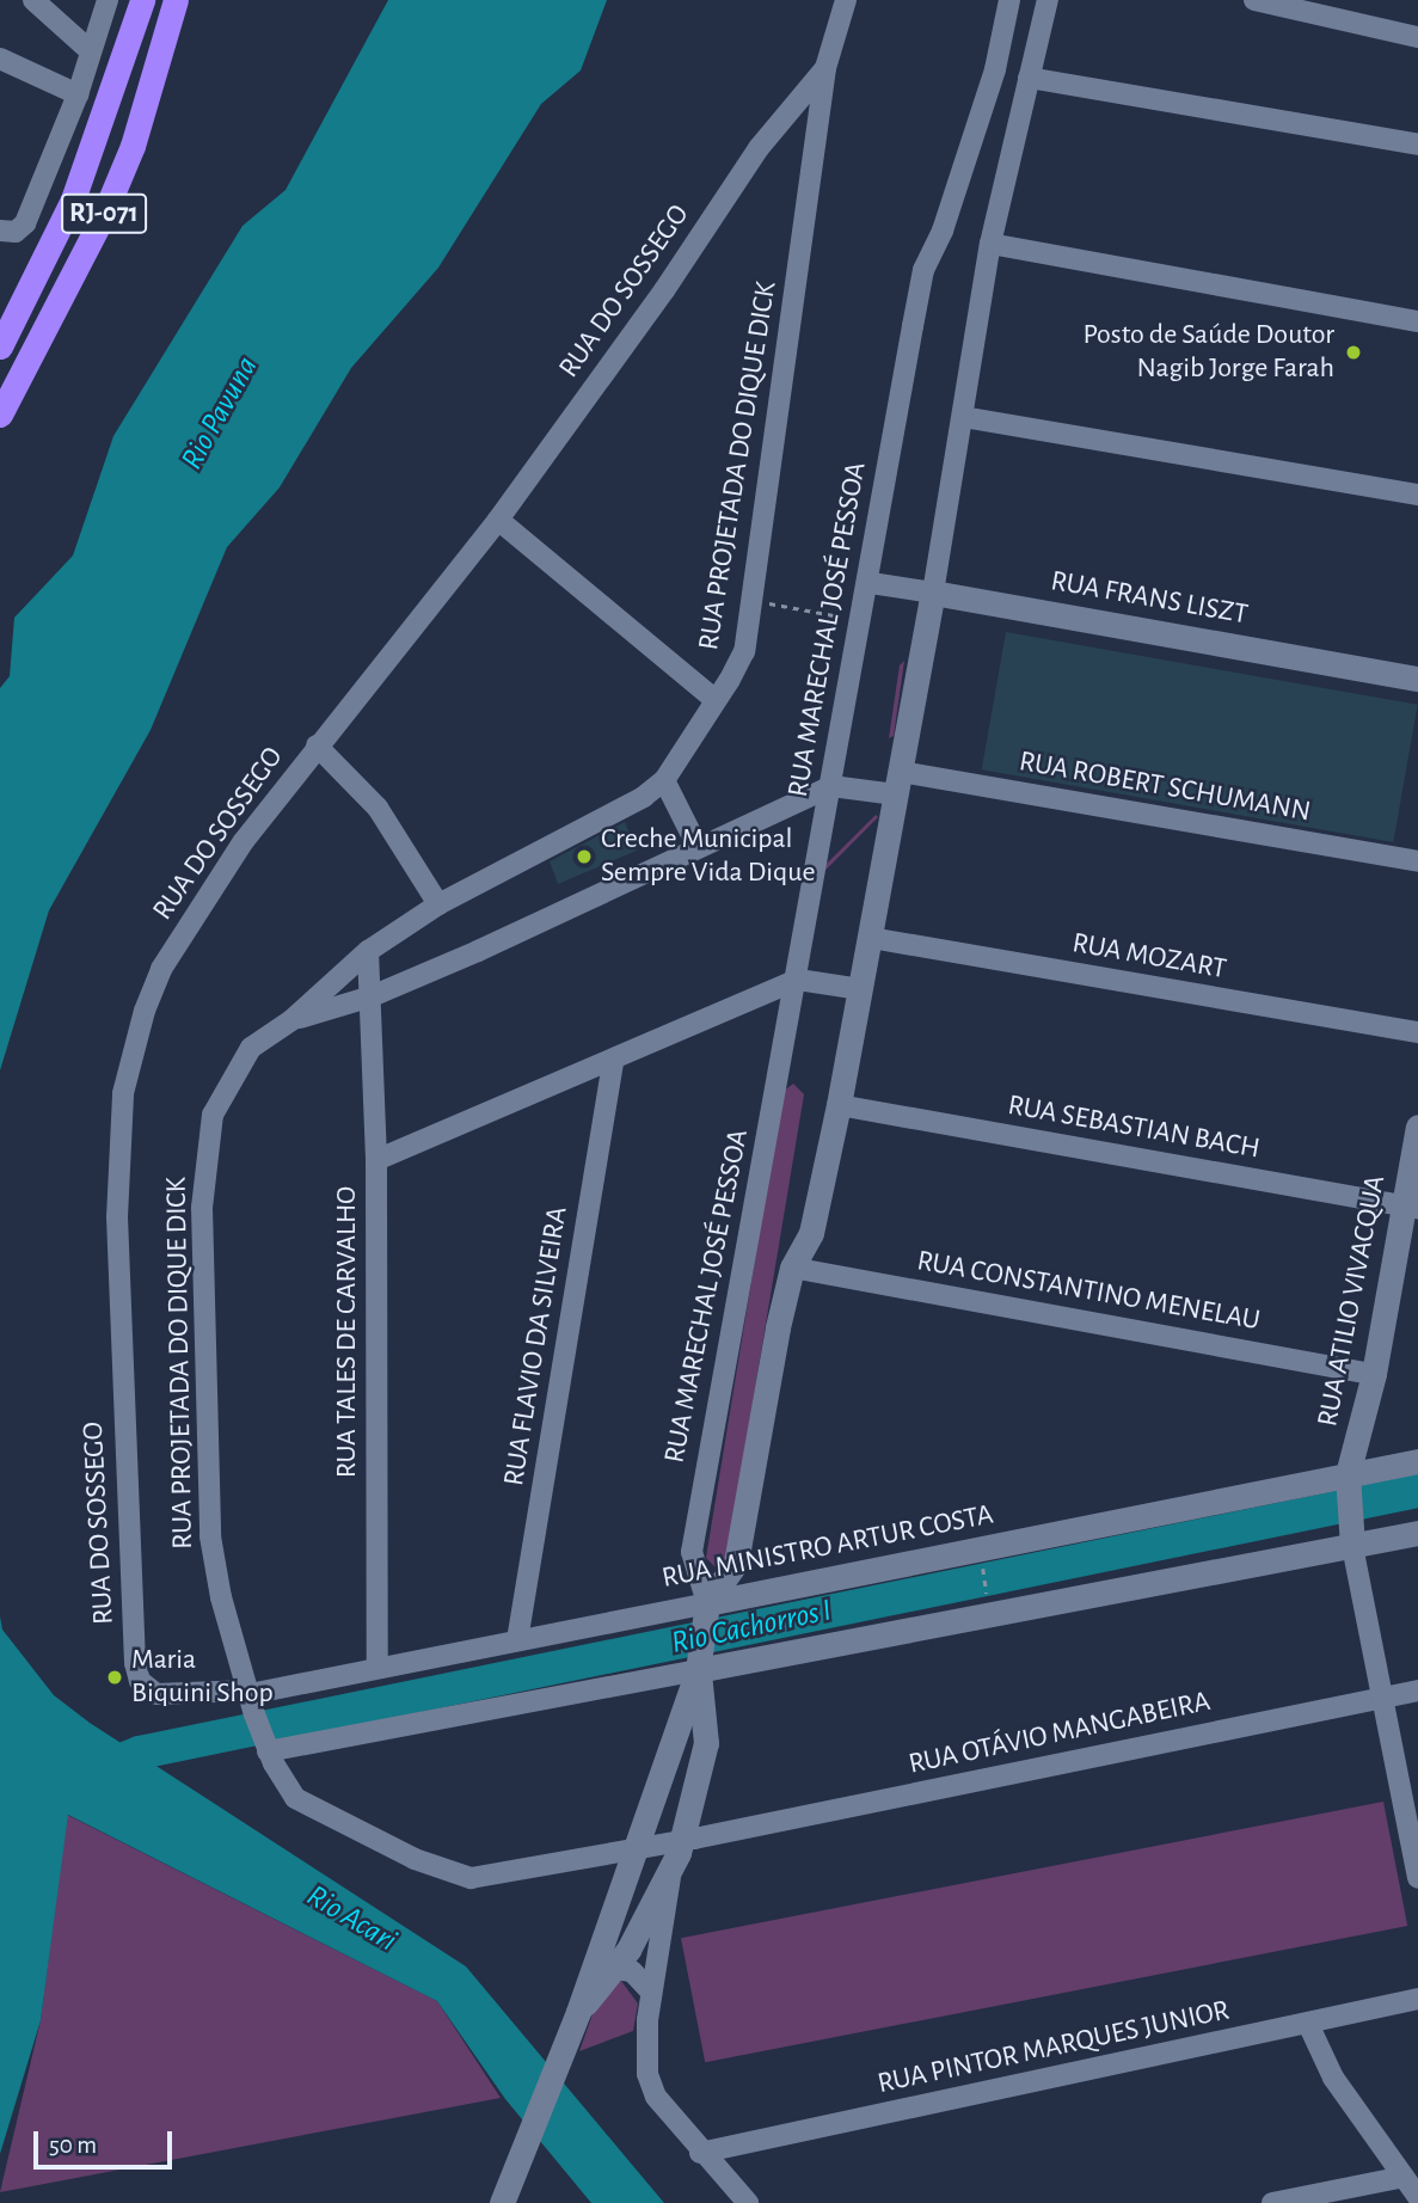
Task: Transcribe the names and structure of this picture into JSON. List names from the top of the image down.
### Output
{
  "streets": {
    "highway": ["RJ-071"],
    "street": [
      "RUA DO SOSSEGO",
      "RUA PROJETADA DO DIQUE DICK",
      "RUA FRANS LISZT",
      "RUA MARECHAL JOSÉ PESSOA",
      "RUA ROBERT SCHUMANN",
      "RUA MOZART",
      "RUA SEBASTIAN BACH",
      "RUA CONSTANTINO MENELAU",
      "RUA ATILIO VIVACQUA",
      "RUA TALES DE CARVALHO",
      "RUA FLAVIO DA SILVEIRA",
      "RUA MINISTRO ARTUR COSTA",
      "RUA OTÁVIO MANGABEIRA",
      "RUA PINTOR MARQUES JUNIOR"
    ]
  },
  "crossings": [
    ["RUA DO SOSSEGO", "RUA PROJETADA DO DIQUE DICK"],
    ["RUA DO SOSSEGO", "RUA MINISTRO ARTUR COSTA"],
    ["RUA DO SOSSEGO", "RUA OTÁVIO MANGABEIRA"],
    ["RUA PROJETADA DO DIQUE DICK", "RUA TALES DE CARVALHO"],
    ["RUA PROJETADA DO DIQUE DICK", "RUA MINISTRO ARTUR COSTA"],
    ["RUA PROJETADA DO DIQUE DICK", "RUA OTÁVIO MANGABEIRA"],
    ["RUA FRANS LISZT", "RUA MARECHAL JOSÉ PESSOA"],
    ["RUA MARECHAL JOSÉ PESSOA", "RUA ROBERT SCHUMANN"],
    ["RUA MARECHAL JOSÉ PESSOA", "RUA MOZART"],
    ["RUA MARECHAL JOSÉ PESSOA", "RUA SEBASTIAN BACH"],
    ["RUA MARECHAL JOSÉ PESSOA", "RUA CONSTANTINO MENELAU"],
    ["RUA MARECHAL JOSÉ PESSOA", "RUA MINISTRO ARTUR COSTA"],
    ["RUA MARECHAL JOSÉ PESSOA", "RUA OTÁVIO MANGABEIRA"],
    ["RUA SEBASTIAN BACH", "RUA ATILIO VIVACQUA"],
    ["RUA CONSTANTINO MENELAU", "RUA ATILIO VIVACQUA"],
    ["RUA ATILIO VIVACQUA", "RUA MINISTRO ARTUR COSTA"],
    ["RUA TALES DE CARVALHO", "RUA MINISTRO ARTUR COSTA"],
    ["RUA FLAVIO DA SILVEIRA", "RUA MINISTRO ARTUR COSTA"],
    ["RUA MINISTRO ARTUR COSTA", "RUA OTÁVIO MANGABEIRA"]
  ],
  "water": ["Rio Pavuna", "Rio Cachorros I", "Rio Acari"],
  "places": ["Posto de Saúde Doutor Nagib Jorge Farah", "Creche Municipal Sempre Vida Dique", "Maria Biquini Shop"],
  "scale_bar": "50 m"
}
